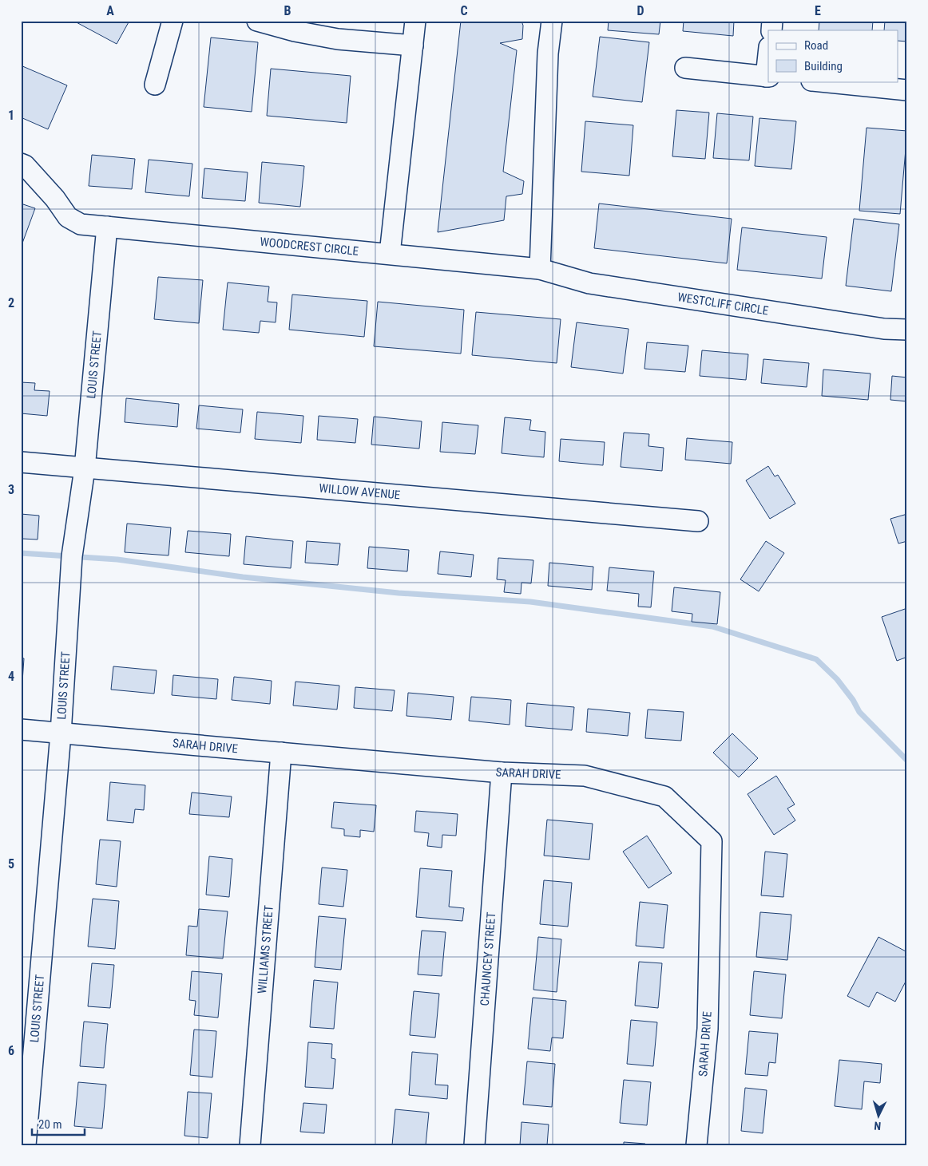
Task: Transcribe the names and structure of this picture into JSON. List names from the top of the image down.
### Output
{
  "streets": {
    "street": [
      "WOODCREST CIRCLE",
      "WESTCLIFF CIRCLE",
      "LOUIS STREET",
      "WILLOW AVENUE",
      "SARAH DRIVE",
      "WILLIAMS STREET",
      "CHAUNCEY STREET"
    ]
  },
  "crossings": [
    ["WOODCREST CIRCLE", "WESTCLIFF CIRCLE"],
    ["WOODCREST CIRCLE", "LOUIS STREET"],
    ["LOUIS STREET", "WILLOW AVENUE"],
    ["LOUIS STREET", "SARAH DRIVE"],
    ["SARAH DRIVE", "WILLIAMS STREET"],
    ["SARAH DRIVE", "CHAUNCEY STREET"]
  ],
  "legend": ["Road", "Building"],
  "scale_bar": "20 m",
  "north": "bottom",
  "grid": {
    "columns": [
      "A",
      "B",
      "C",
      "D",
      "E"
    ],
    "rows": [
      "1",
      "2",
      "3",
      "4",
      "5",
      "6"
    ]
  }
}
